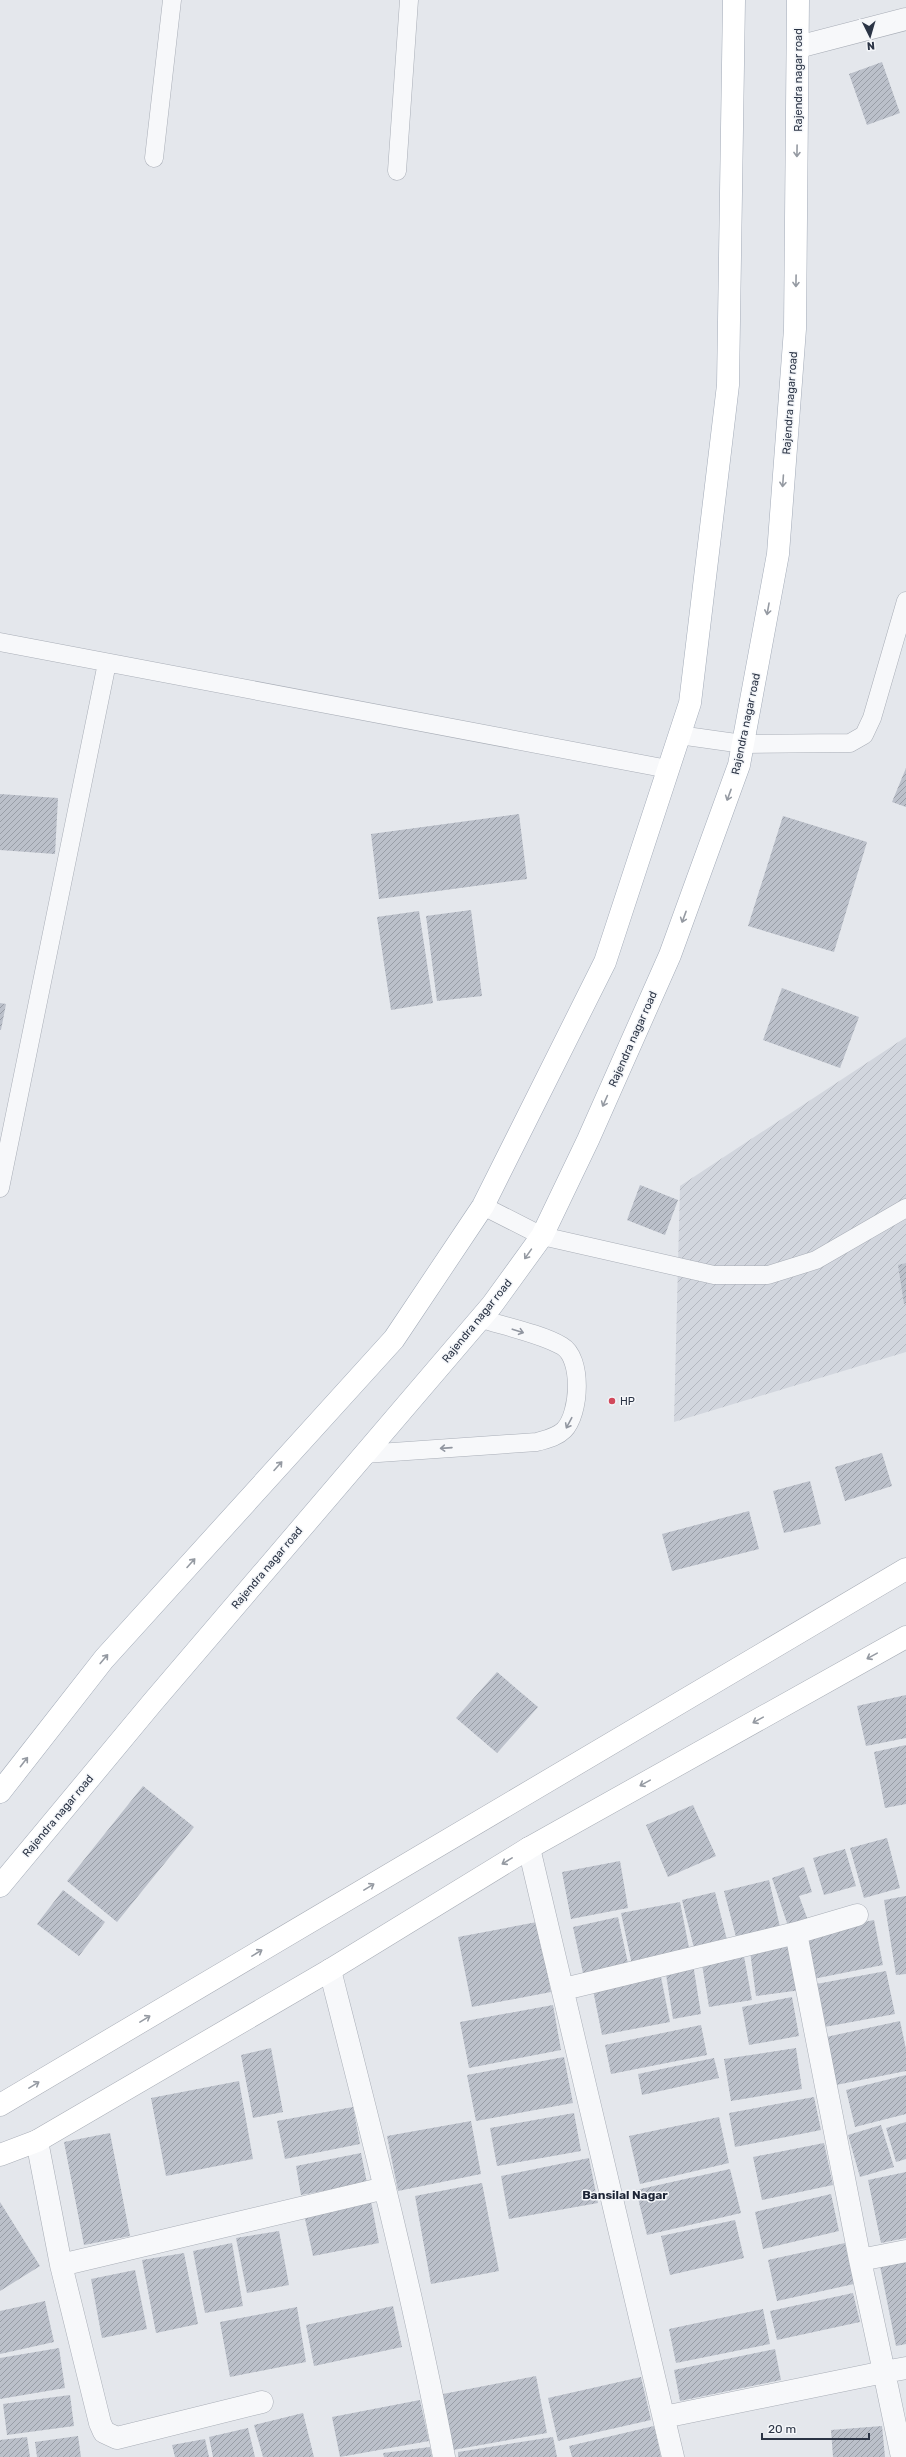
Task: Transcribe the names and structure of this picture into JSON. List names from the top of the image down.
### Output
{
  "streets": {
    "main road": ["Rajendra nagar road"]
  },
  "districts": ["Bansilal Nagar"],
  "places": ["HP"],
  "scale_bar": "20 m",
  "north": "bottom"
}
